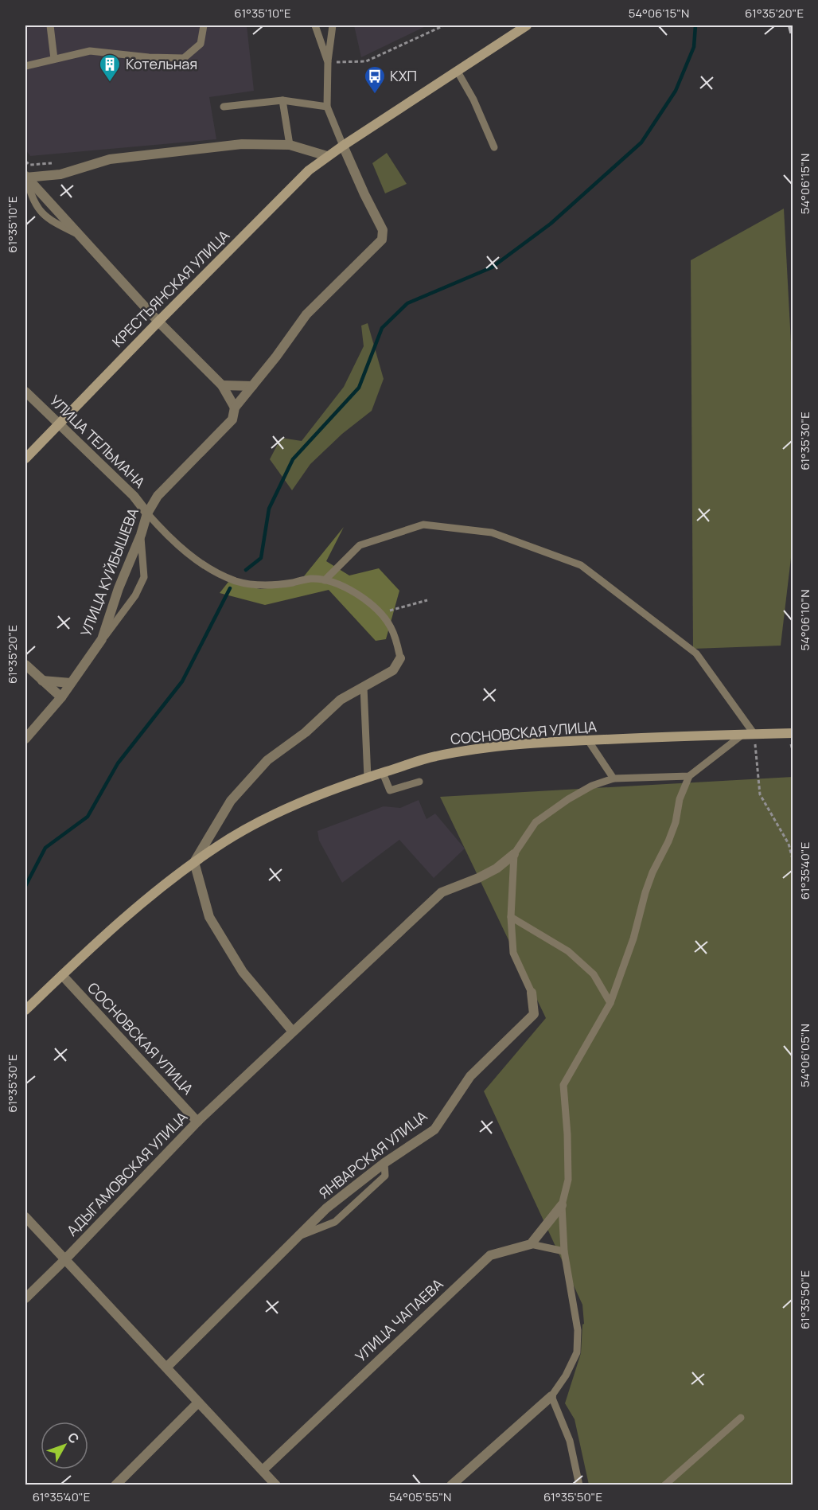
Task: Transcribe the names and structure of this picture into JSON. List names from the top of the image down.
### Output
{
  "streets": {
    "main road": ["КРЕСТЬЯНСКАЯ УЛИЦА", "СОСНОВСКАЯ УЛИЦА"],
    "street": [
      "УЛИЦА ТЕЛЬМАНА",
      "УЛИЦА КУЙБЫШЕВА",
      "ЯНВАРСКАЯ УЛИЦА",
      "АДЫГАМОВСКАЯ УЛИЦА",
      "УЛИЦА ЧАПАЕВА"
    ]
  },
  "crossings": [
    ["КРЕСТЬЯНСКАЯ УЛИЦА", "УЛИЦА ТЕЛЬМАНА"],
    ["КРЕСТЬЯНСКАЯ УЛИЦА", "УЛИЦА КУЙБЫШЕВА"],
    ["УЛИЦА ТЕЛЬМАНА", "УЛИЦА КУЙБЫШЕВА"],
    ["СОСНОВСКАЯ УЛИЦА", "АДЫГАМОВСКАЯ УЛИЦА"]
  ],
  "places": {
    "building": ["Котельная"],
    "bus stop": ["КХП"]
  },
  "north": "top right",
  "coordinates": [
    "61°35'10\"E",
    "54°06'15\"N",
    "61°35'20\"E",
    "61°35'30\"E",
    "54°06'10\"N",
    "61°35'40\"E",
    "54°06'05\"N",
    "61°35'50\"E",
    "54°05'55\"N"
  ]
}
